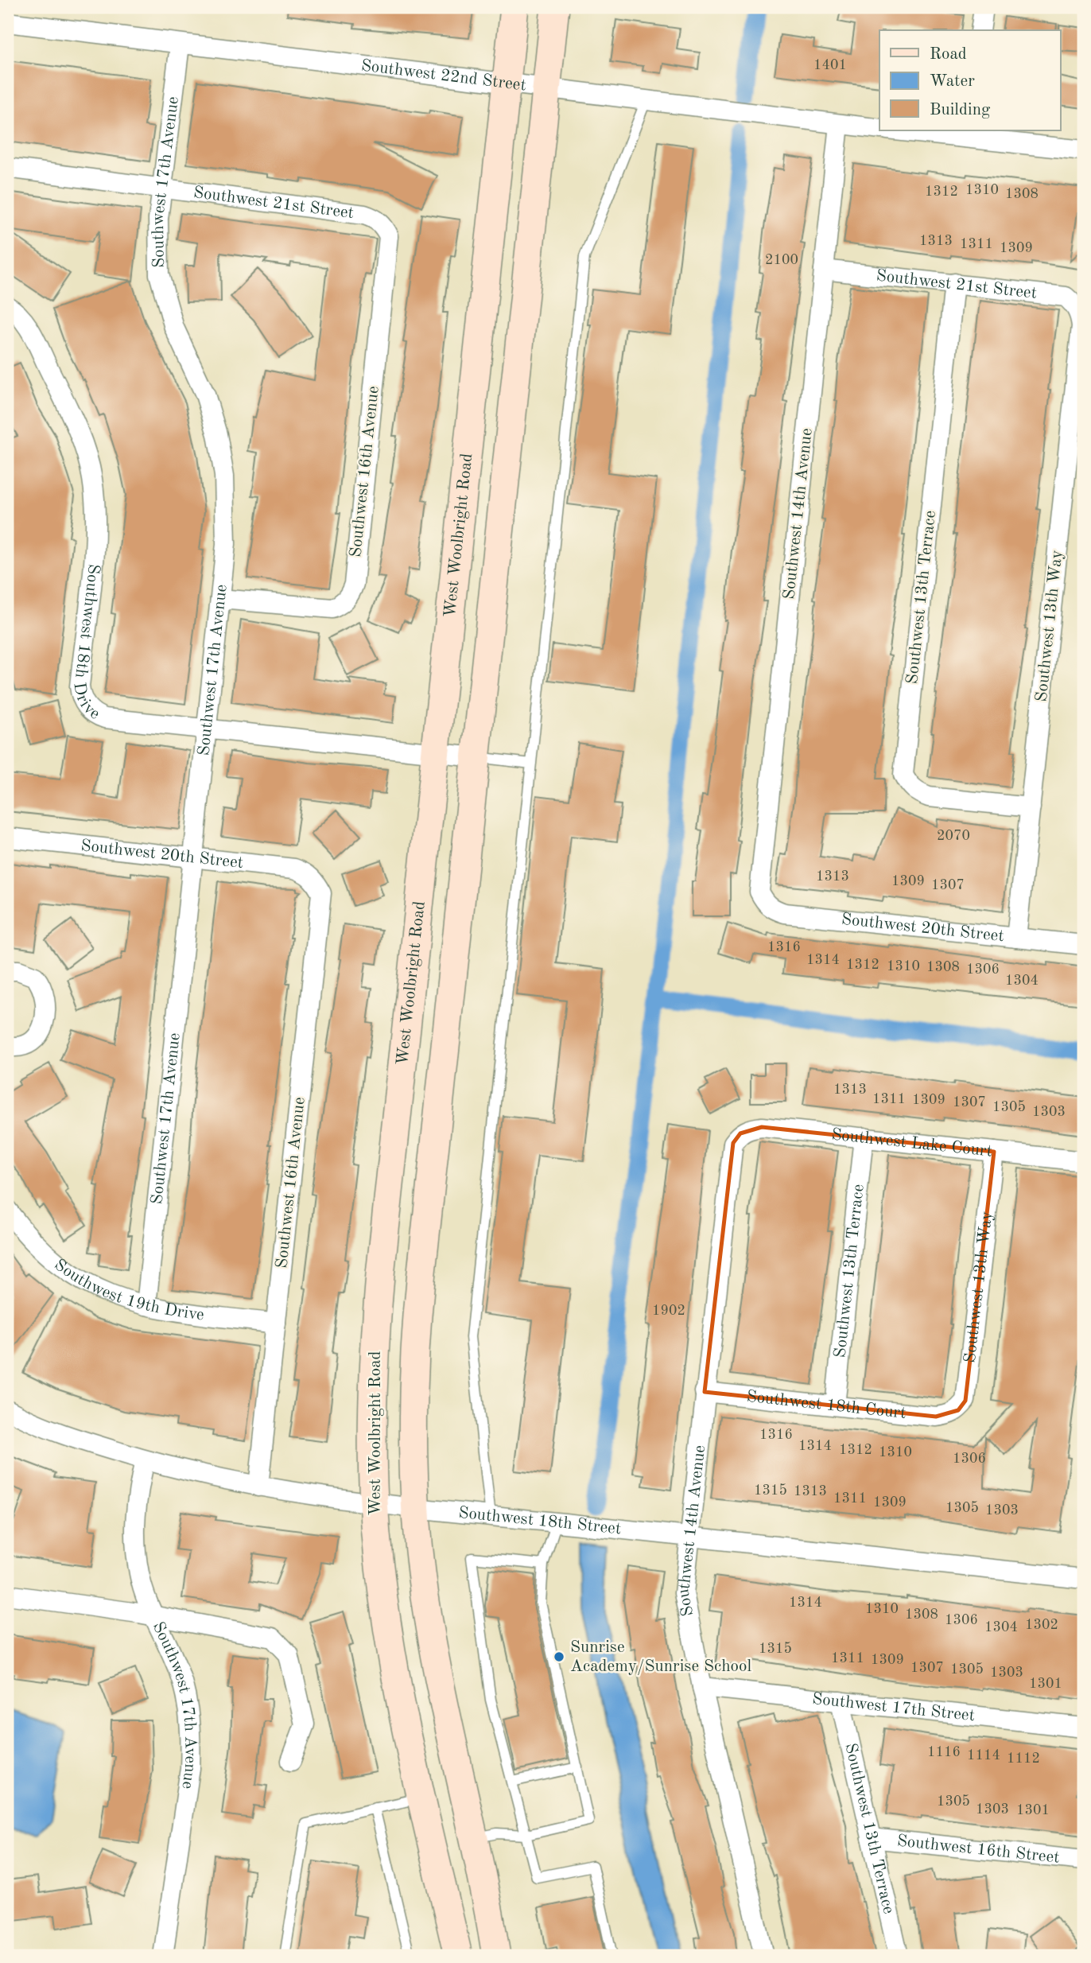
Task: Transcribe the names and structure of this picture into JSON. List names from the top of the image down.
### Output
{
  "streets": {
    "main road": ["West Woolbright Road"],
    "street": [
      "Southwest 22nd Street",
      "Southwest 17th Avenue",
      "Southwest 21st Street",
      "Southwest 16th Avenue",
      "Southwest 14th Avenue",
      "Southwest 13th Terrace",
      "Southwest 13th Way",
      "Southwest 18th Drive",
      "Southwest 20th Street",
      "Southwest Lake Court",
      "Southwest 19th Drive",
      "Southwest 18th Court",
      "Southwest 18th Street",
      "Southwest 17th Street",
      "Southwest 16th Street"
    ]
  },
  "crossings": [
    ["Southwest 22nd Street", "Southwest 17th Avenue"],
    ["Southwest 22nd Street", "Southwest 14th Avenue"],
    ["Southwest 22nd Street", "West Woolbright Road"],
    ["Southwest 17th Avenue", "Southwest 21st Street"],
    ["Southwest 17th Avenue", "Southwest 16th Avenue"],
    ["Southwest 17th Avenue", "Southwest 18th Drive"],
    ["Southwest 17th Avenue", "Southwest 20th Street"],
    ["Southwest 17th Avenue", "Southwest 19th Drive"],
    ["Southwest 17th Avenue", "Southwest 18th Street"],
    ["Southwest 21st Street", "Southwest 16th Avenue"],
    ["Southwest 21st Street", "Southwest 14th Avenue"],
    ["Southwest 21st Street", "Southwest 13th Terrace"],
    ["Southwest 21st Street", "Southwest 13th Way"],
    ["Southwest 16th Avenue", "Southwest 20th Street"],
    ["Southwest 16th Avenue", "Southwest 19th Drive"],
    ["Southwest 16th Avenue", "Southwest 18th Street"],
    ["Southwest 14th Avenue", "Southwest 20th Street"],
    ["Southwest 14th Avenue", "Southwest Lake Court"],
    ["Southwest 14th Avenue", "Southwest 18th Court"],
    ["Southwest 14th Avenue", "Southwest 18th Street"],
    ["Southwest 14th Avenue", "Southwest 17th Street"],
    ["West Woolbright Road", "Southwest 18th Drive"],
    ["West Woolbright Road", "Southwest 18th Street"],
    ["Southwest 13th Terrace", "Southwest 13th Way"],
    ["Southwest 13th Terrace", "Southwest Lake Court"],
    ["Southwest 13th Terrace", "Southwest 18th Court"],
    ["Southwest 13th Terrace", "Southwest 17th Street"],
    ["Southwest 13th Terrace", "Southwest 16th Street"],
    ["Southwest 13th Way", "Southwest 20th Street"],
    ["Southwest 13th Way", "Southwest Lake Court"],
    ["Southwest 13th Way", "Southwest 18th Court"]
  ],
  "places": ["Sunrise Academy/Sunrise School"],
  "house_numbers": [
    "1401",
    "1310",
    "1312",
    "1308",
    "1313",
    "1311",
    "1309",
    "2100",
    "2070",
    "1313",
    "1309",
    "1307",
    "1316",
    "1314",
    "1312",
    "1310",
    "1308",
    "1306",
    "1304",
    "1313",
    "1311",
    "1309",
    "1307",
    "1305",
    "1303",
    "1902",
    "1316",
    "1314",
    "1312",
    "1310",
    "1306",
    "1315",
    "1313",
    "1311",
    "1309",
    "1305",
    "1303",
    "1314",
    "1310",
    "1308",
    "1306",
    "1302",
    "1304",
    "1315",
    "1311",
    "1309",
    "1307",
    "1305",
    "1303",
    "1301",
    "1116",
    "1114",
    "1112",
    "1305",
    "1303",
    "1301"
  ],
  "legend": ["Road", "Water", "Building"]
}
